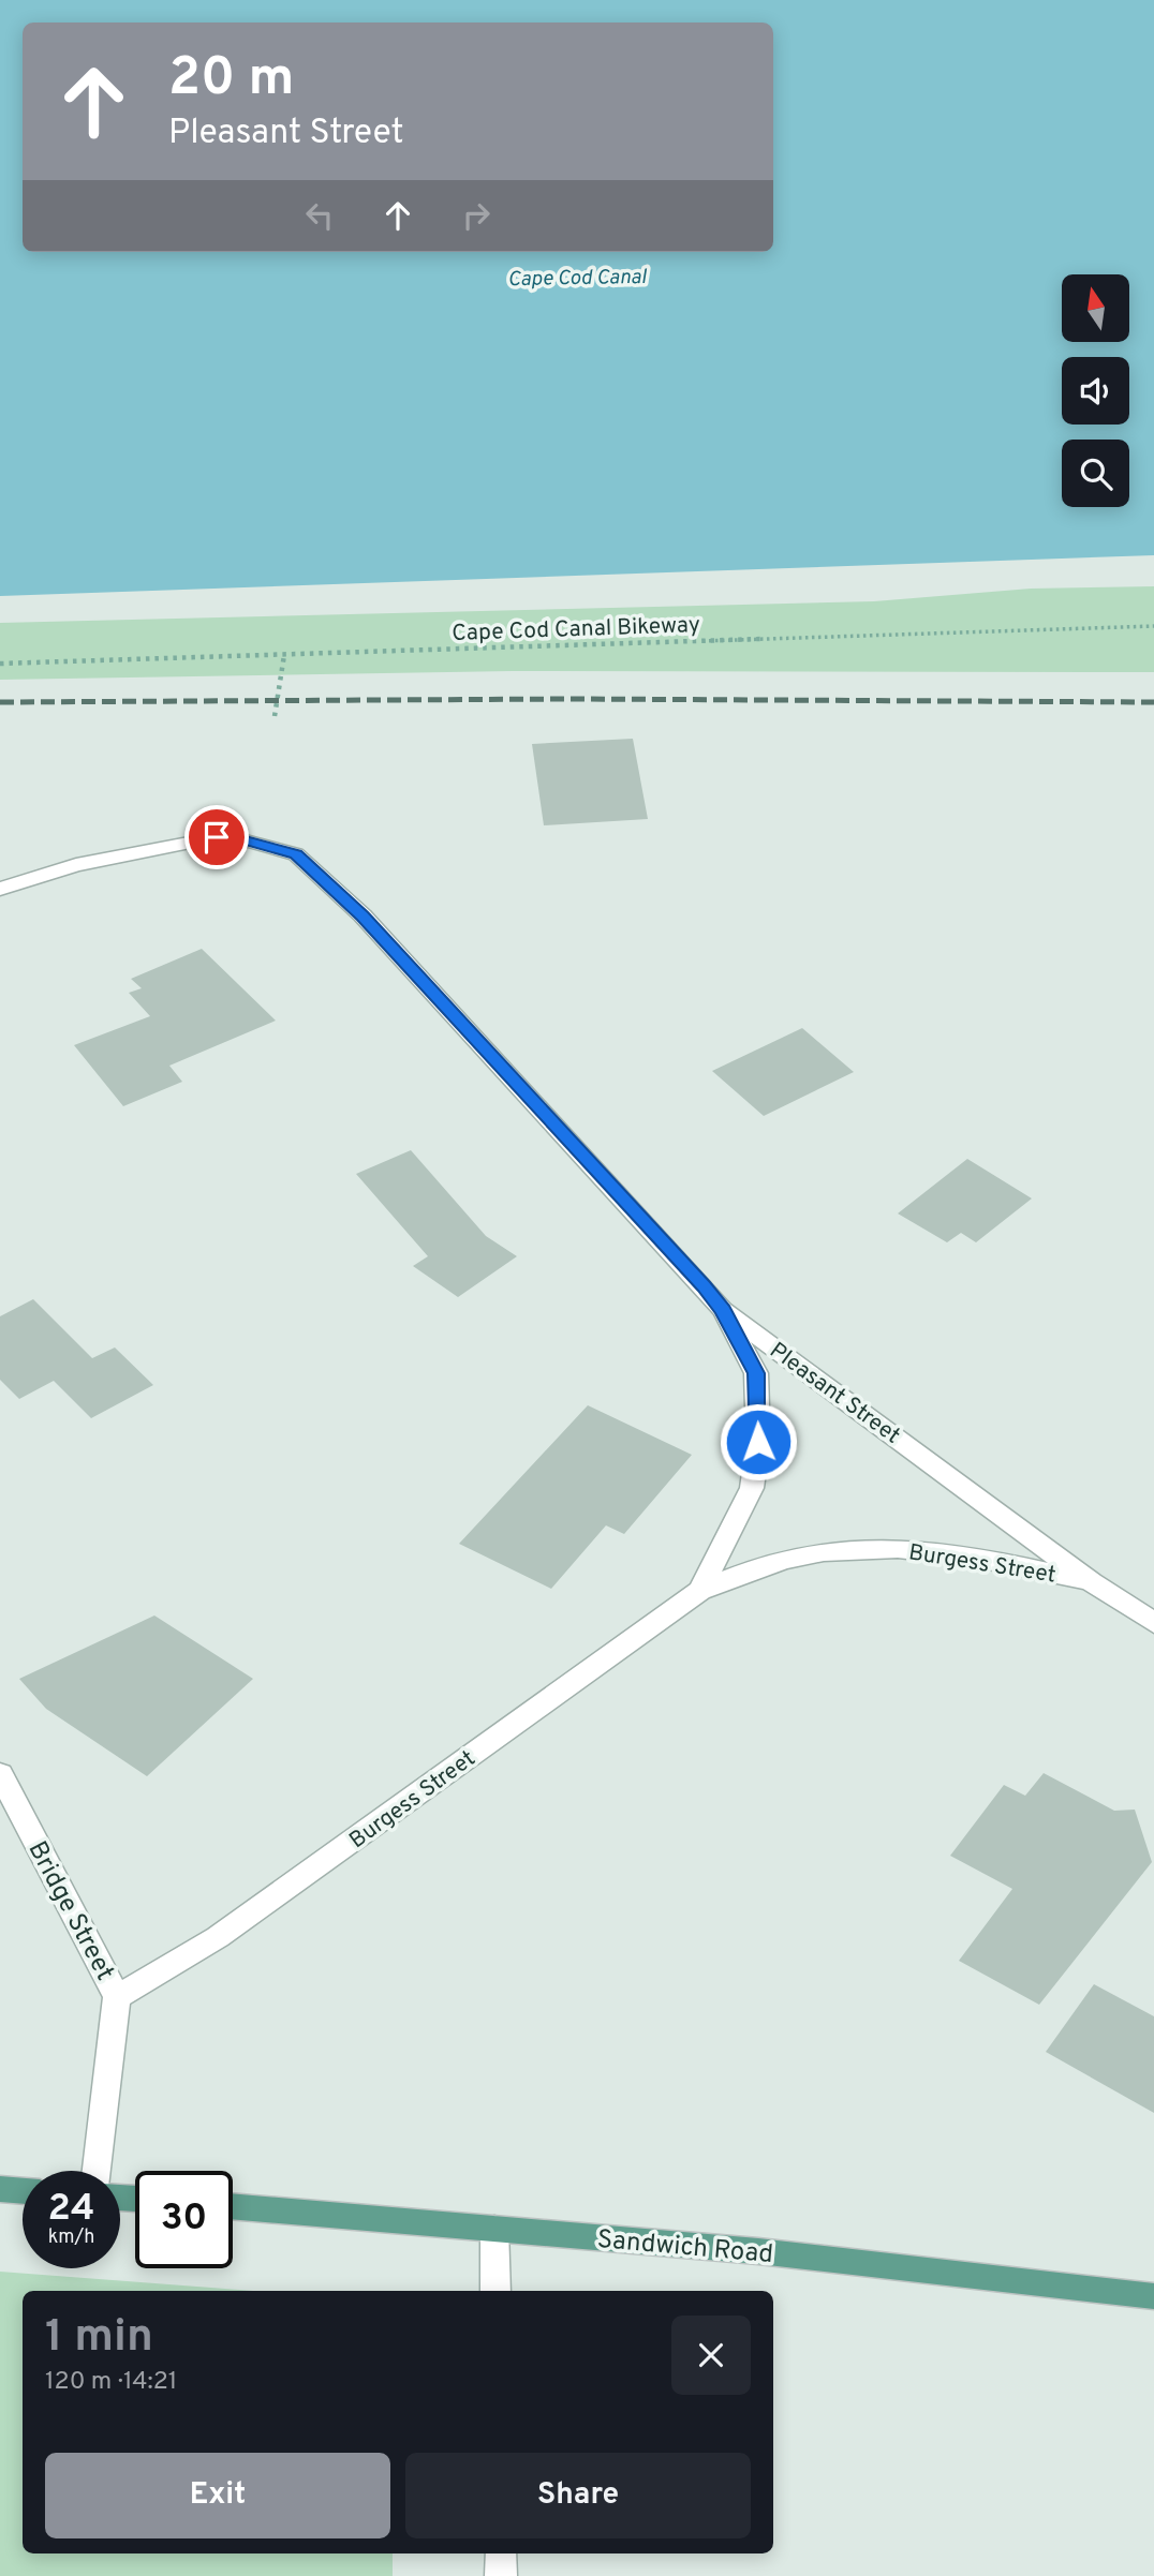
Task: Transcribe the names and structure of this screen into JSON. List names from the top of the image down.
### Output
{
  "streets": {
    "main road": ["Sandwich Road"],
    "street": ["Pleasant Street", "Burgess Street", "Bridge Street"],
    "path": ["Cape Cod Canal Bikeway"]
  },
  "crossings": [
    ["Pleasant Street", "Burgess Street"],
    ["Burgess Street", "Bridge Street"]
  ],
  "water": ["Cape Cod Canal"],
  "north": "top",
  "page": {
    "turn": ["20 m", "Pleasant Street"],
    "speed": "24 km/h",
    "limit": "30",
    "heading": ["1 min", "120 m · 14:21"],
    "buttons": ["Exit", "Share"]
  }
}
